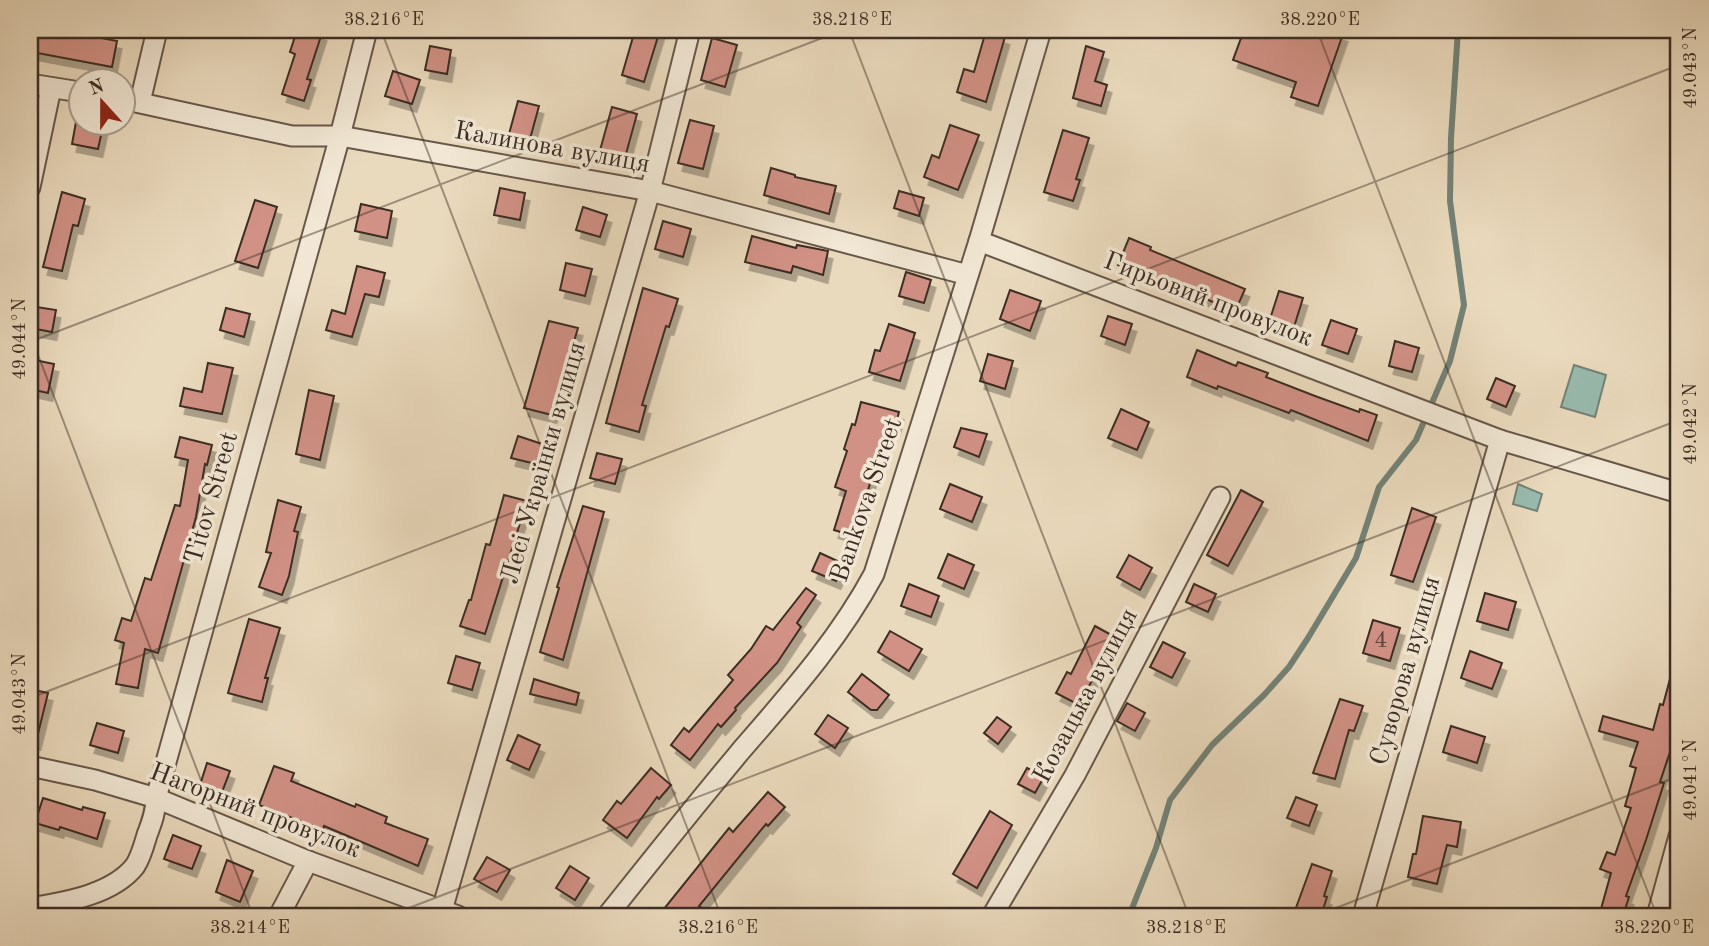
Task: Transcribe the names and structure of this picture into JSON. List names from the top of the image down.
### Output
{
  "streets": {
    "street": [
      "Калинова вулиця",
      "Гирьовий провулок",
      "Лесі Українки вулиця",
      "Titov Street",
      "Bankova Street",
      "Суворова вулиця",
      "Козацька вулиця",
      "Нагорний провулок"
    ]
  },
  "crossings": [
    ["Калинова вулиця", "Лесі Українки вулиця"],
    ["Калинова вулиця", "Titov Street"],
    ["Калинова вулиця", "Bankova Street"],
    ["Гирьовий провулок", "Bankova Street"],
    ["Гирьовий провулок", "Суворова вулиця"],
    ["Лесі Українки вулиця", "Нагорний провулок"],
    ["Titov Street", "Нагорний провулок"]
  ],
  "house_numbers": ["4"],
  "north": "top",
  "coordinates": [
    "38.216°E",
    "38.218°E",
    "38.220°E",
    "49.043°N",
    "49.044°N",
    "49.042°N",
    "49.041°N",
    "38.214°E"
  ]
}
